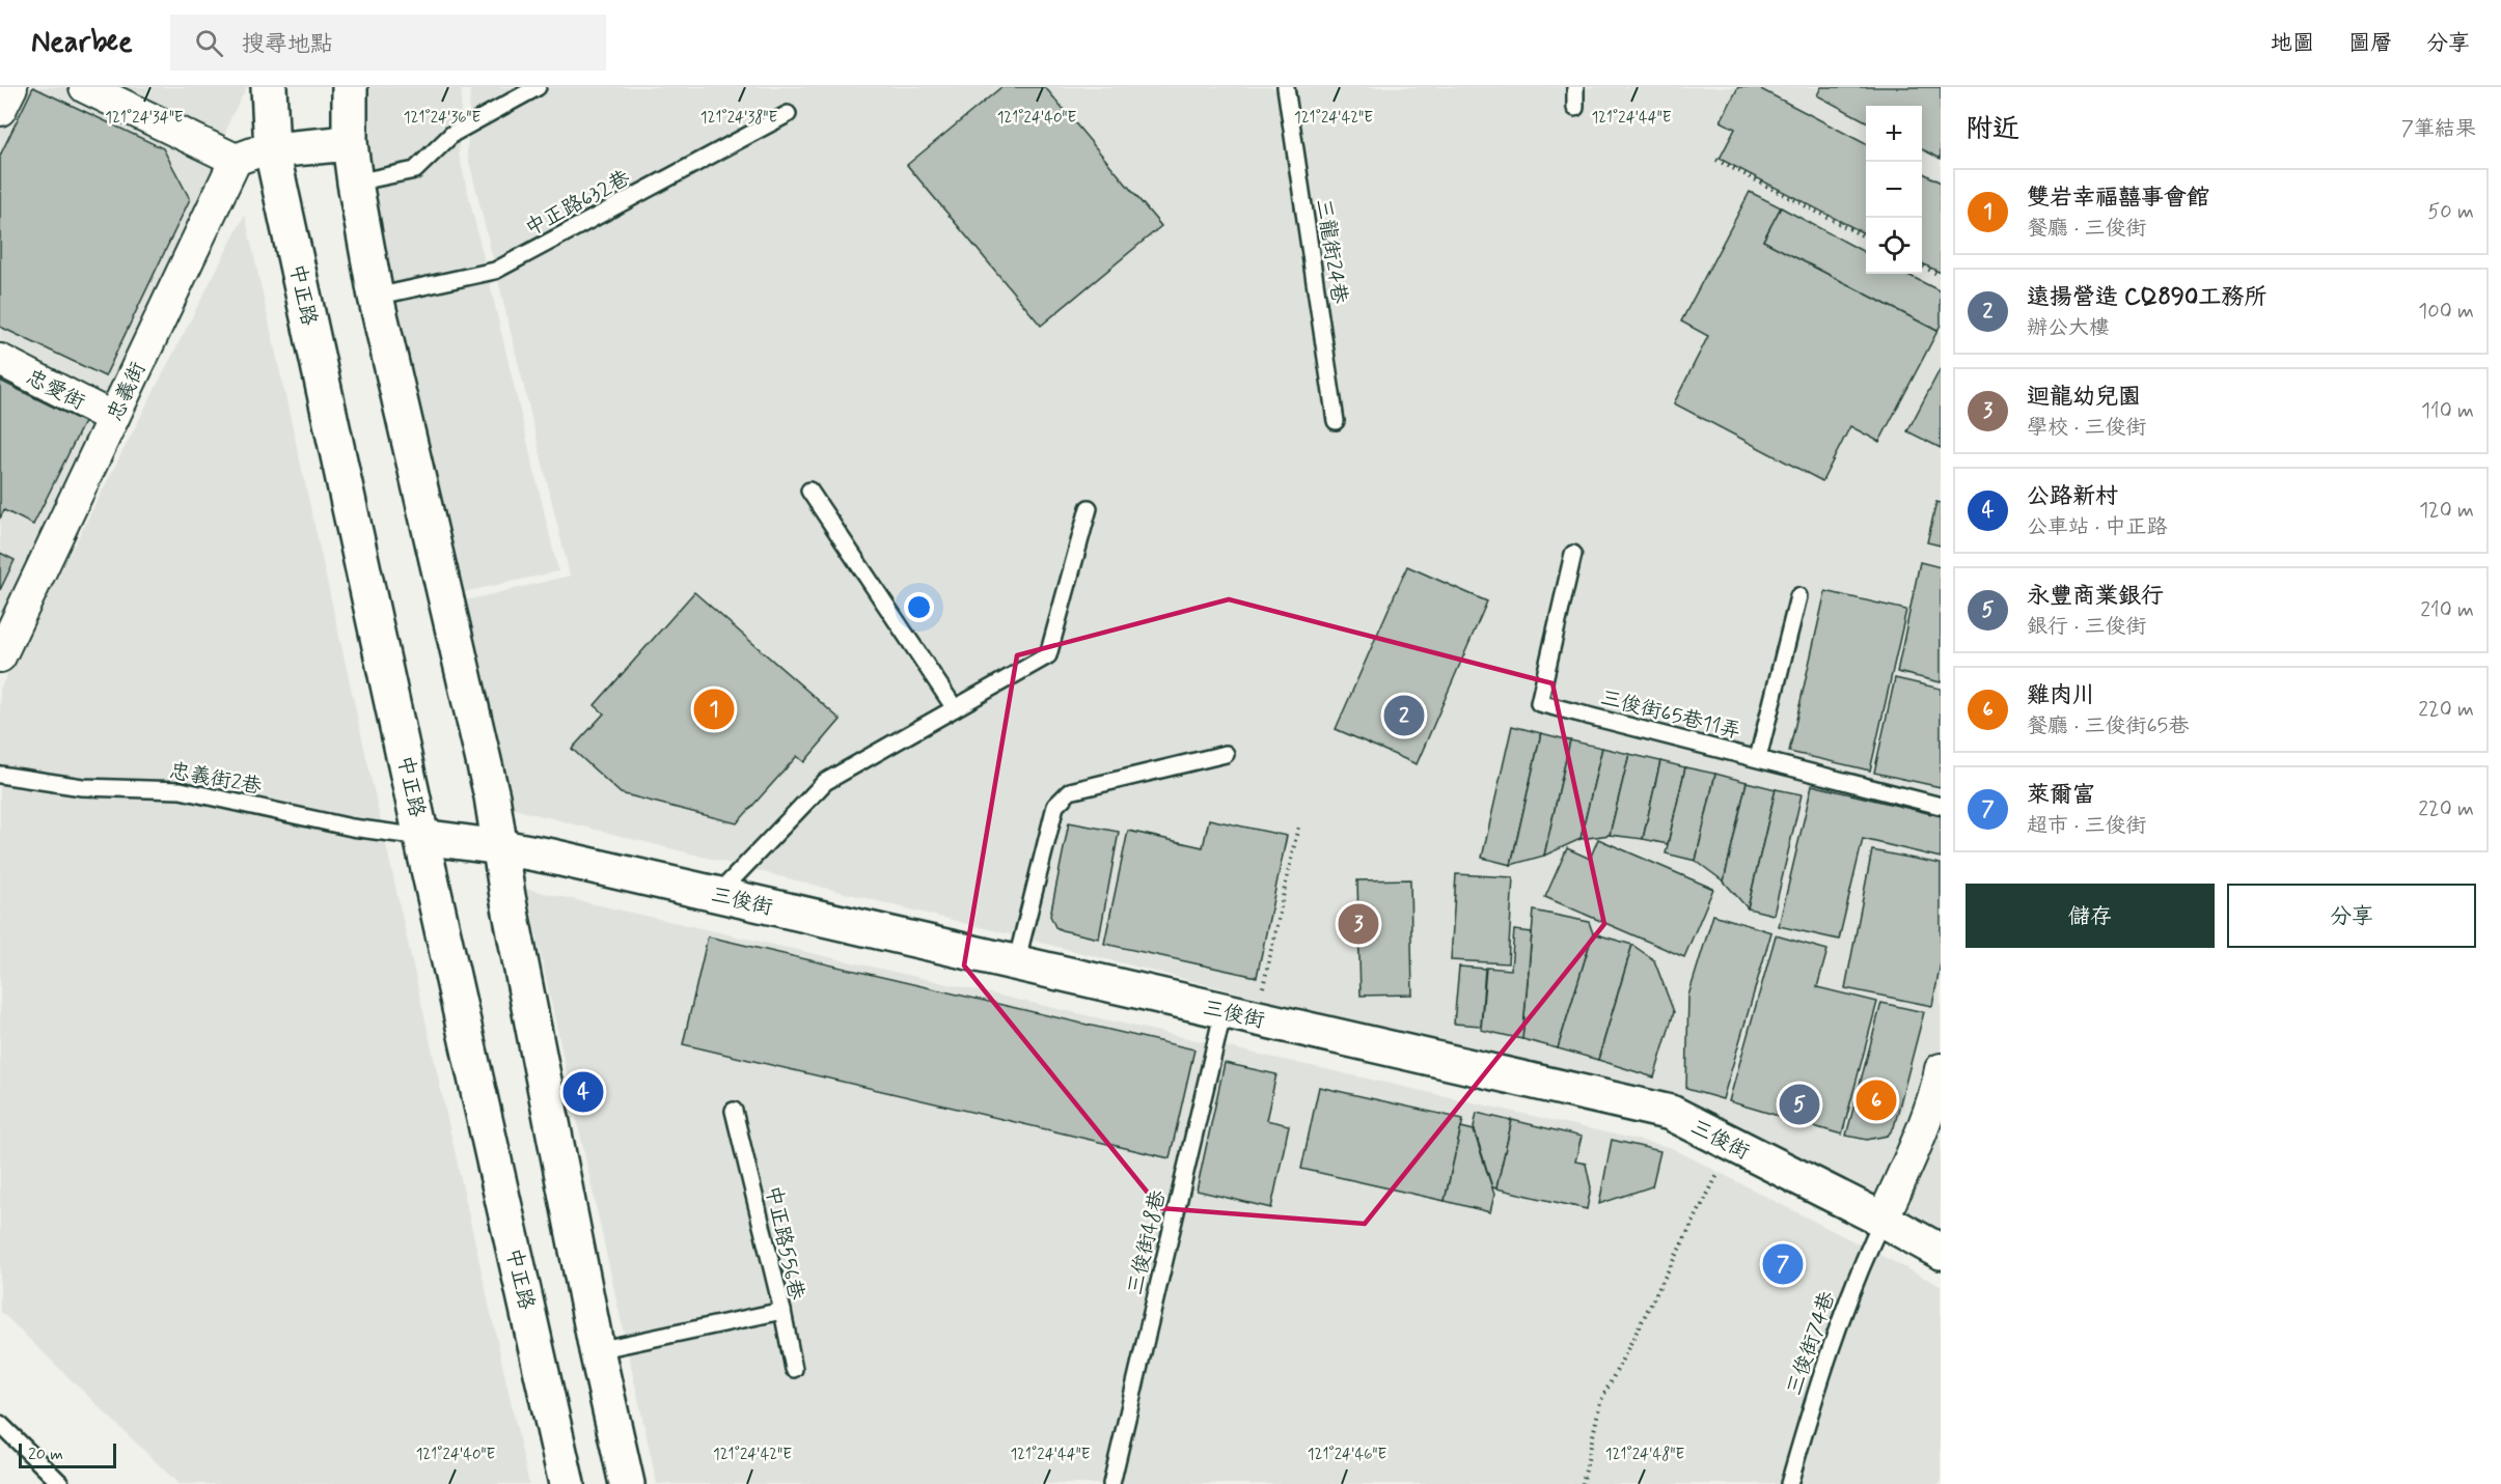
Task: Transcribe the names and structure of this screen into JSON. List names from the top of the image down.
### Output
{
  "streets": {
    "main road": ["中正路", "三俊街"],
    "street": ["忠愛街", "忠義街"],
    "lane": [
      "中正路632巷",
      "三龍街24巷",
      "三俊街65巷11弄",
      "忠義街2巷",
      "中正路556巷",
      "三俊街48巷",
      "三俊街74巷"
    ]
  },
  "crossings": [
    ["中正路", "忠義街2巷"],
    ["中正路", "三俊街"],
    ["忠愛街", "忠義街"],
    ["忠義街2巷", "三俊街"],
    ["三俊街", "三俊街48巷"],
    ["三俊街", "三俊街74巷"]
  ],
  "scale_bar": "20 m",
  "page": {
    "header": "Nearbee",
    "search": "搜尋地點",
    "nav": ["地圖", "圖層", "分享"],
    "heading": ["附近", "7筆結果"],
    "map_buttons": ["+", "−"],
    "list": [
      {
        "mark": "1",
        "name": "雙岩幸福囍事會館",
        "note": "餐廳 · 三俊街",
        "value": "50 m"
      },
      {
        "mark": "2",
        "name": "遠揚營造 CQ890工務所",
        "note": "辦公大樓",
        "value": "100 m"
      },
      {
        "mark": "3",
        "name": "迴龍幼兒園",
        "note": "學校 · 三俊街",
        "value": "110 m"
      },
      {
        "mark": "4",
        "name": "公路新村",
        "note": "公車站 · 中正路",
        "value": "120 m"
      },
      {
        "mark": "5",
        "name": "永豐商業銀行",
        "note": "銀行 · 三俊街",
        "value": "210 m"
      },
      {
        "mark": "6",
        "name": "雞肉川",
        "note": "餐廳 · 三俊街65巷",
        "value": "220 m"
      },
      {
        "mark": "7",
        "name": "萊爾富",
        "note": "超市 · 三俊街",
        "value": "220 m"
      }
    ],
    "pins": [
      "1",
      "2",
      "3",
      "4",
      "6",
      "5",
      "7"
    ],
    "buttons": ["儲存", "分享"],
    "scale": "20 m"
  },
  "coordinates": [
    "121°24'34\"E",
    "121°24'36\"E",
    "121°24'38\"E",
    "121°24'40\"E",
    "121°24'42\"E",
    "121°24'44\"E",
    "121°24'46\"E",
    "121°24'48\"E"
  ]
}
